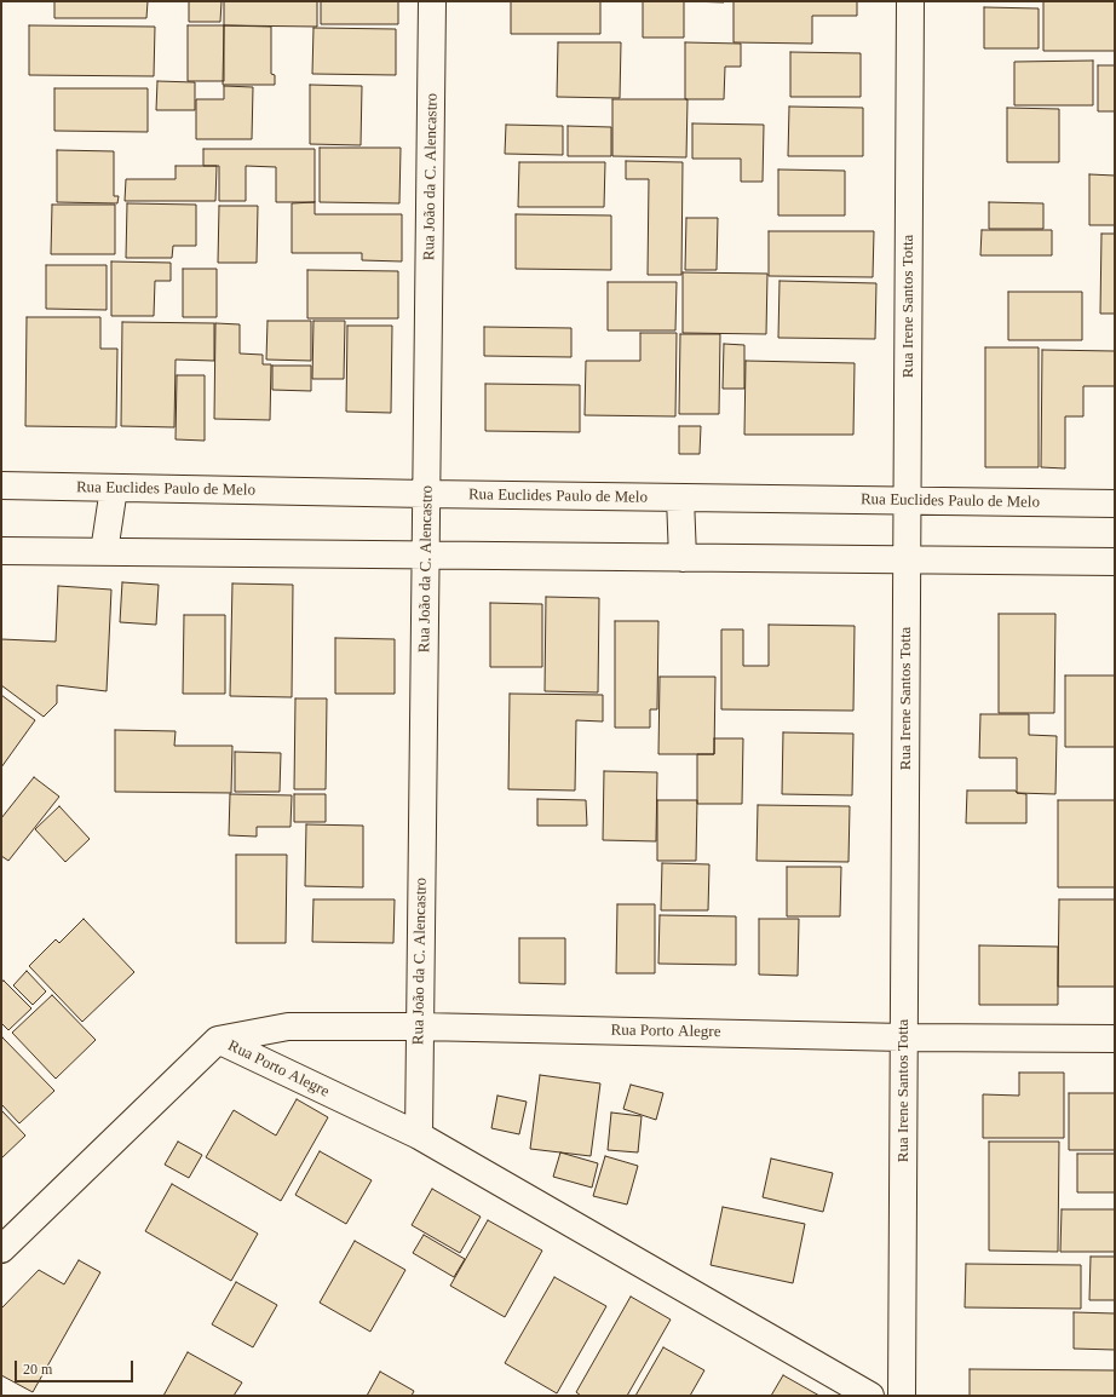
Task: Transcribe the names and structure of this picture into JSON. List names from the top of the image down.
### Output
{
  "streets": {
    "street": [
      "Rua João da C. Alencastro",
      "Rua Irene Santos Totta",
      "Rua Euclides Paulo de Melo",
      "Rua Porto Alegre"
    ]
  },
  "crossings": [
    ["Rua João da C. Alencastro", "Rua Euclides Paulo de Melo"],
    ["Rua João da C. Alencastro", "Rua Porto Alegre"],
    ["Rua Irene Santos Totta", "Rua Euclides Paulo de Melo"],
    ["Rua Irene Santos Totta", "Rua Porto Alegre"]
  ],
  "scale_bar": "20 m"
}
